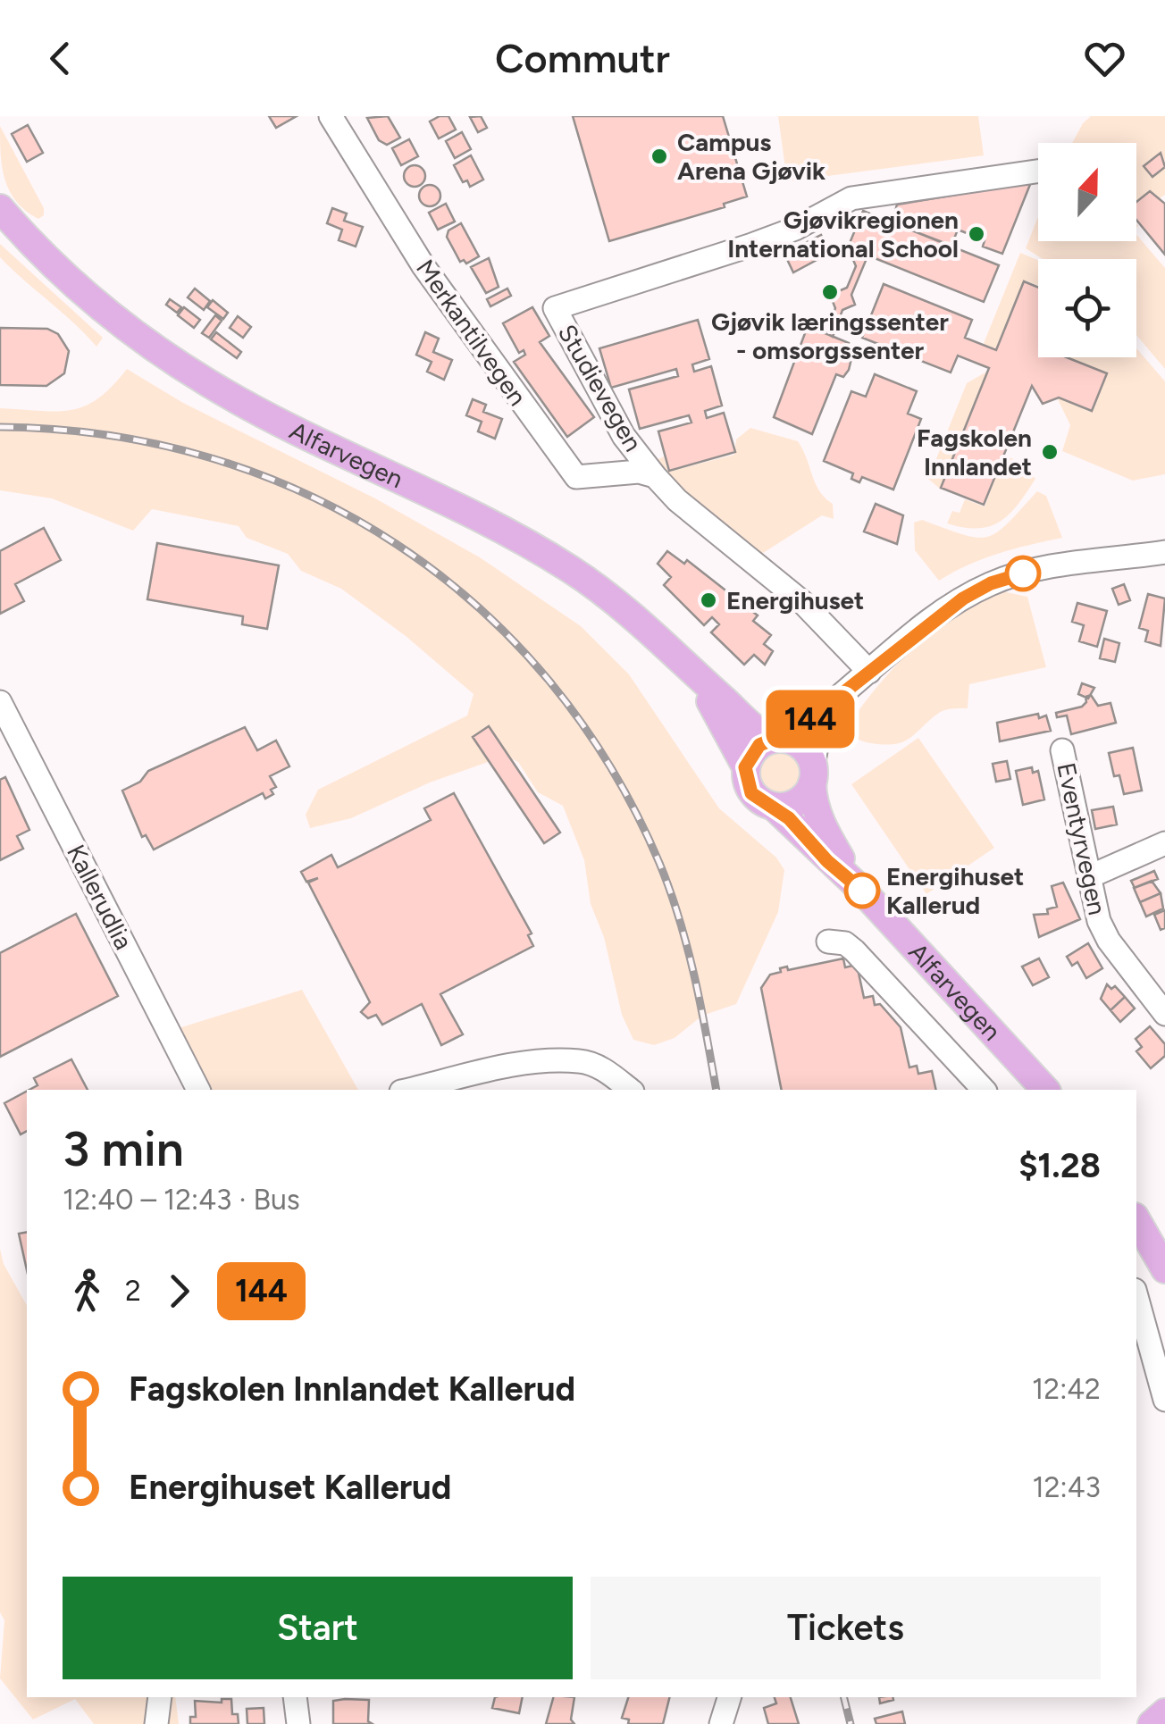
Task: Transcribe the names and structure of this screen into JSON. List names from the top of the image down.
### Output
{
  "streets": {
    "main road": ["Alfarvegen"],
    "street": [
      "Merkantilvegen",
      "Studievegen",
      "Eventyrvegen",
      "Kallerudlia"
    ]
  },
  "crossings": [
    ["Merkantilvegen", "Studievegen"]
  ],
  "places": [
    "Campus Arena Gjøvik",
    "Gjøvikregionen International School",
    "Gjøvik læringssenter - omsorgssenter",
    "Fagskolen Innlandet",
    "Energihuset",
    "Energihuset Kallerud"
  ],
  "lines": ["bus line 144"],
  "north": "top",
  "page": {
    "header": "Commutr",
    "on_map": "144",
    "heading": ["3 min", "12:40 – 12:43 · Bus", "$1.28"],
    "legs": ["2", "144"],
    "list": [
      {
        "name": "Fagskolen Innlandet Kallerud",
        "value": "12:42"
      },
      {
        "name": "Energihuset Kallerud",
        "value": "12:43"
      }
    ],
    "buttons": ["Start", "Tickets"]
  }
}
